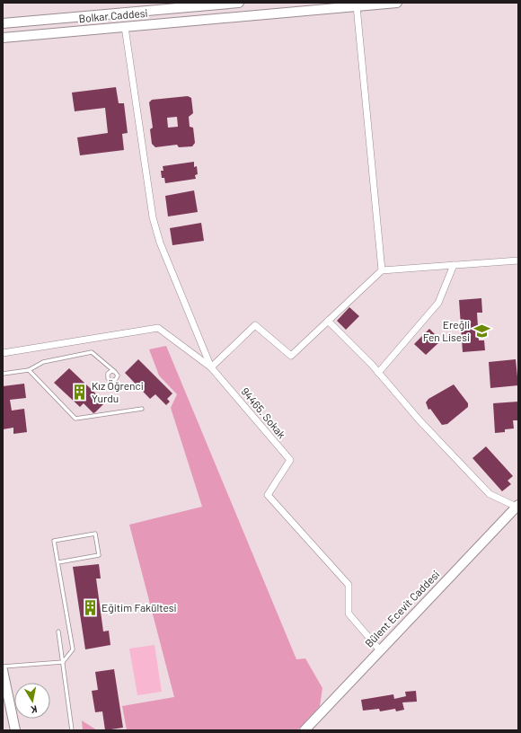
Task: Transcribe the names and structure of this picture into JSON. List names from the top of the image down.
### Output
{
  "streets": {
    "main road": ["Bolkar Caddesi", "Bülent Ecevit Caddesi"],
    "street": ["94465. Sokak"]
  },
  "crossings": [
    ["94465. Sokak", "Bülent Ecevit Caddesi"]
  ],
  "places": {
    "school or university": ["Ereğli Fen Lisesi"],
    "building": ["Kız Öğrenci Yurdu", "Eğitim Fakültesi"]
  },
  "north": "bottom"
}
